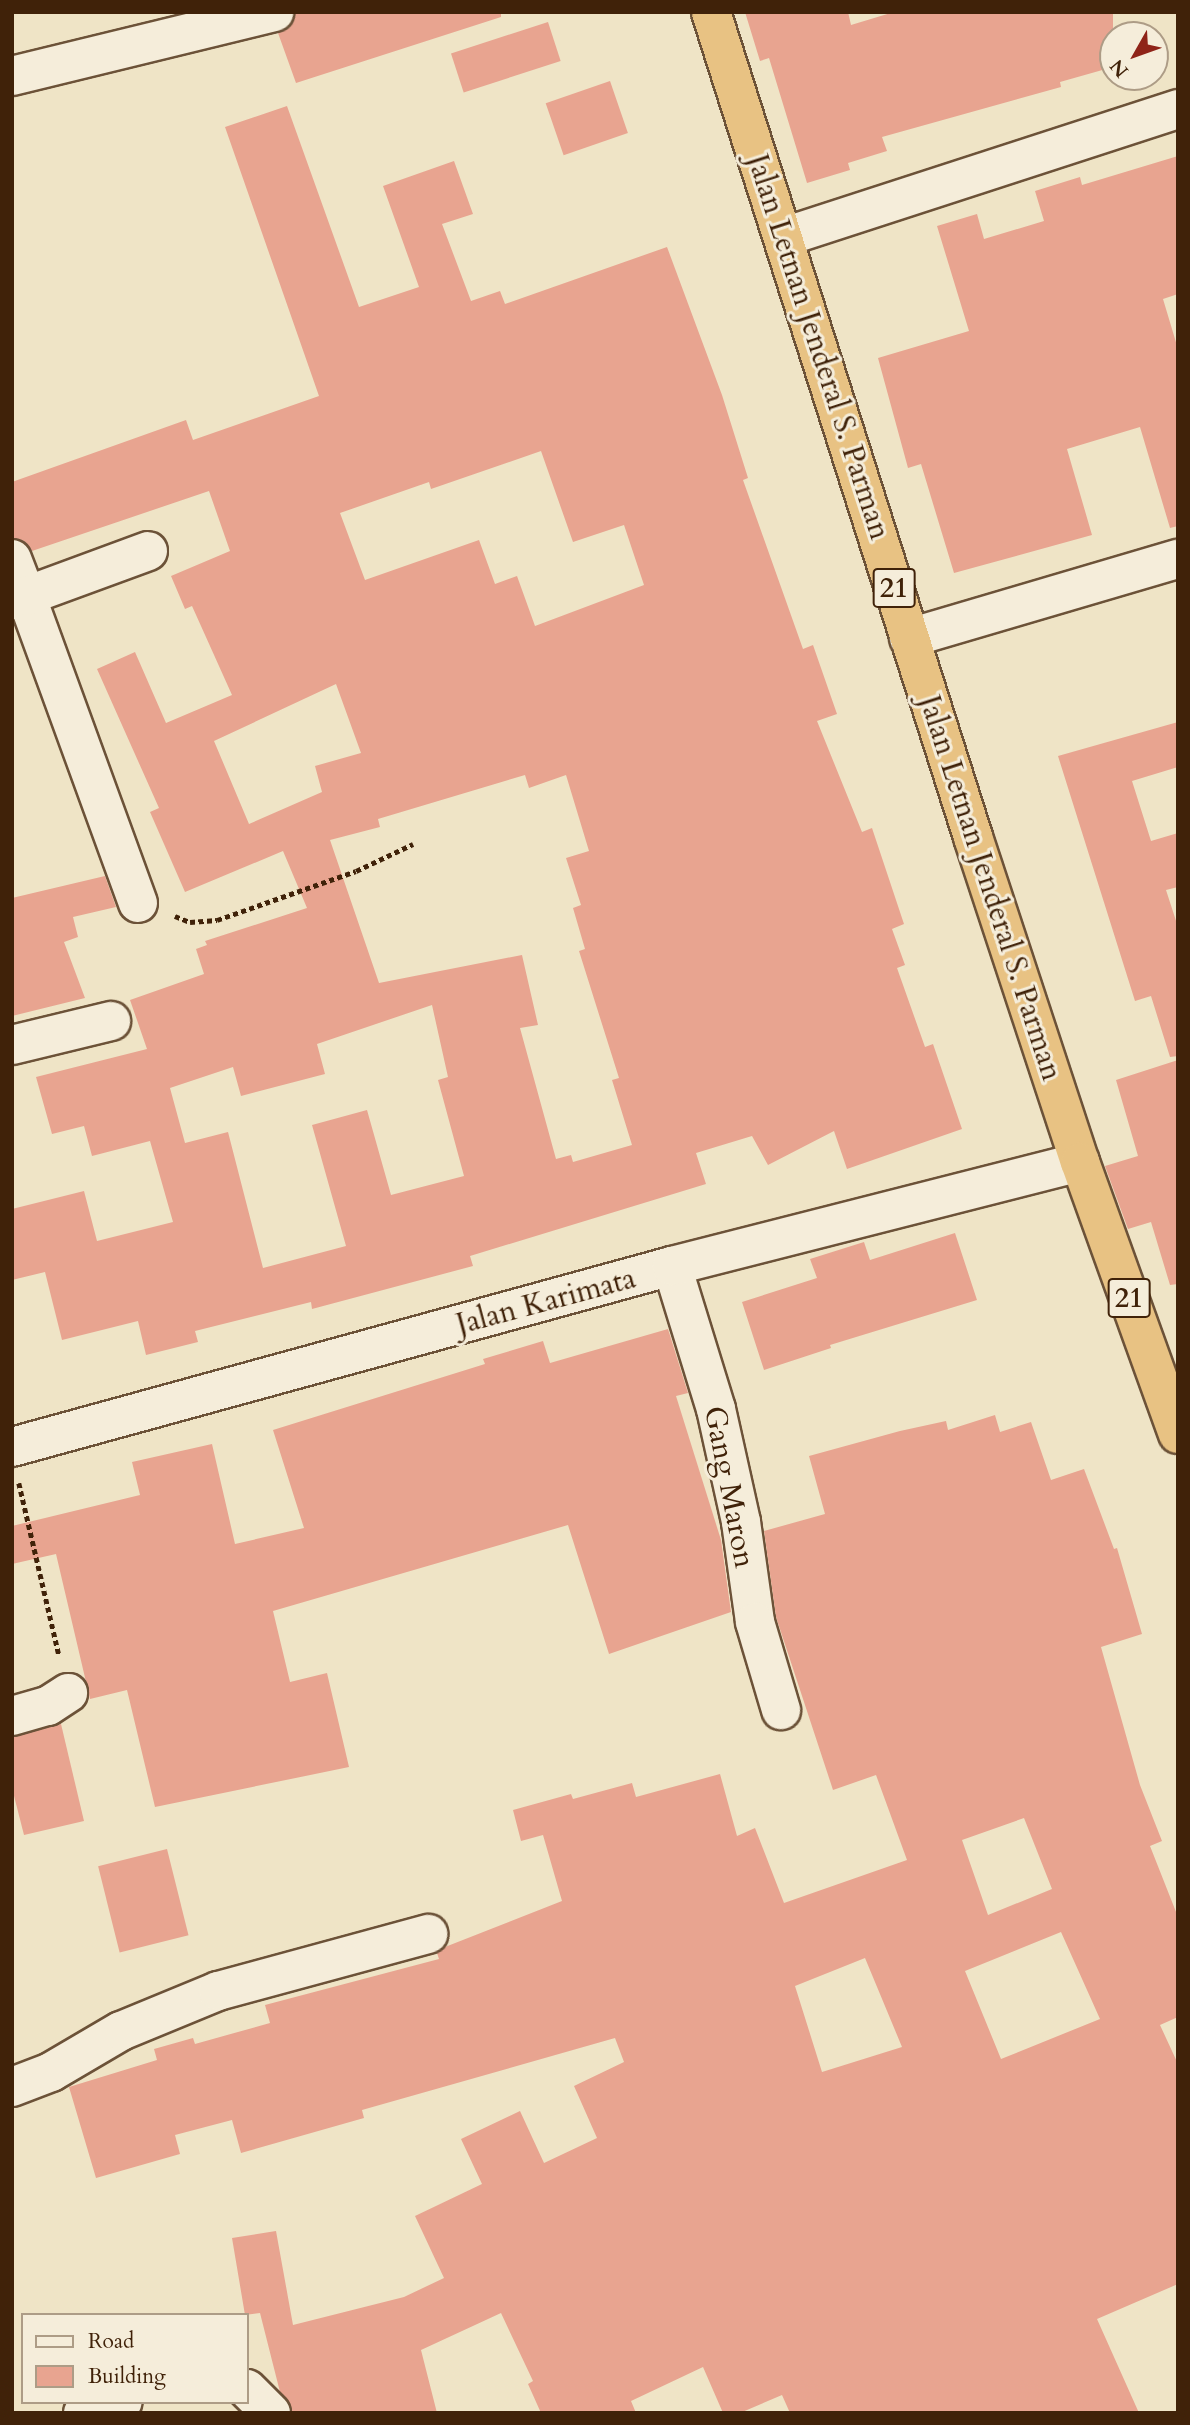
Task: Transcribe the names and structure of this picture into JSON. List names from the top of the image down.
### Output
{
  "streets": {
    "highway": ["Jalan Letnan Jenderal S. Parman", "21"],
    "street": ["Jalan Karimata", "Gang Maron"]
  },
  "crossings": [
    ["Jalan Letnan Jenderal S. Parman", "21"],
    ["Jalan Letnan Jenderal S. Parman", "Jalan Karimata"],
    ["21", "Jalan Karimata"],
    ["Jalan Karimata", "Gang Maron"]
  ],
  "legend": ["Road", "Building"],
  "north": "bottom left"
}
